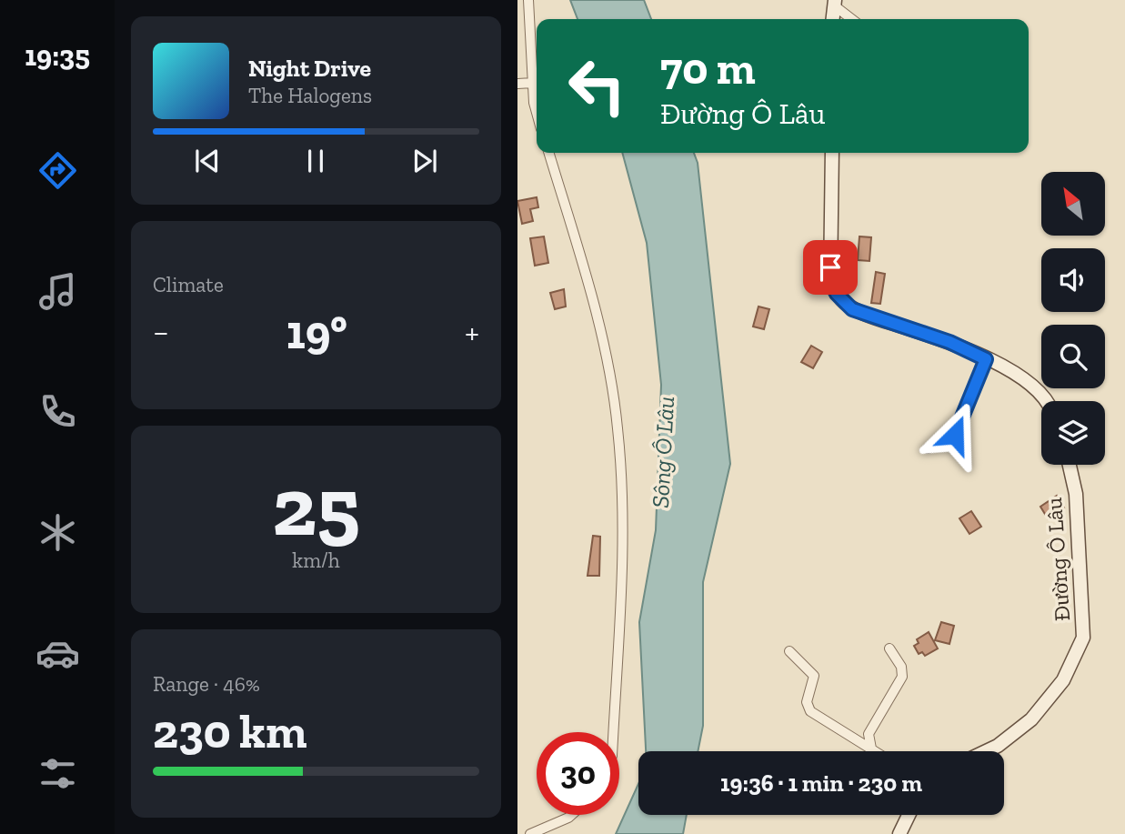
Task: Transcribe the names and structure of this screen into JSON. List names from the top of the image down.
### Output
{
  "streets": {
    "main road": ["Đường Ô Lâu"]
  },
  "water": ["Sông Ô Lâu"],
  "north": "top left",
  "page": {
    "tabs": "19:35",
    "turn": ["70 m", "Đường Ô Lâu"],
    "song": ["Night Drive", "The Halogens"],
    "tile": [
      "Climate",
      ["25", "km/h"],
      ["Range · 46%", "230 km"]
    ],
    "heat": ["−", "19°", "+"],
    "limit": "30",
    "trip": "19:36 · 1 min · 230 m"
  }
}
